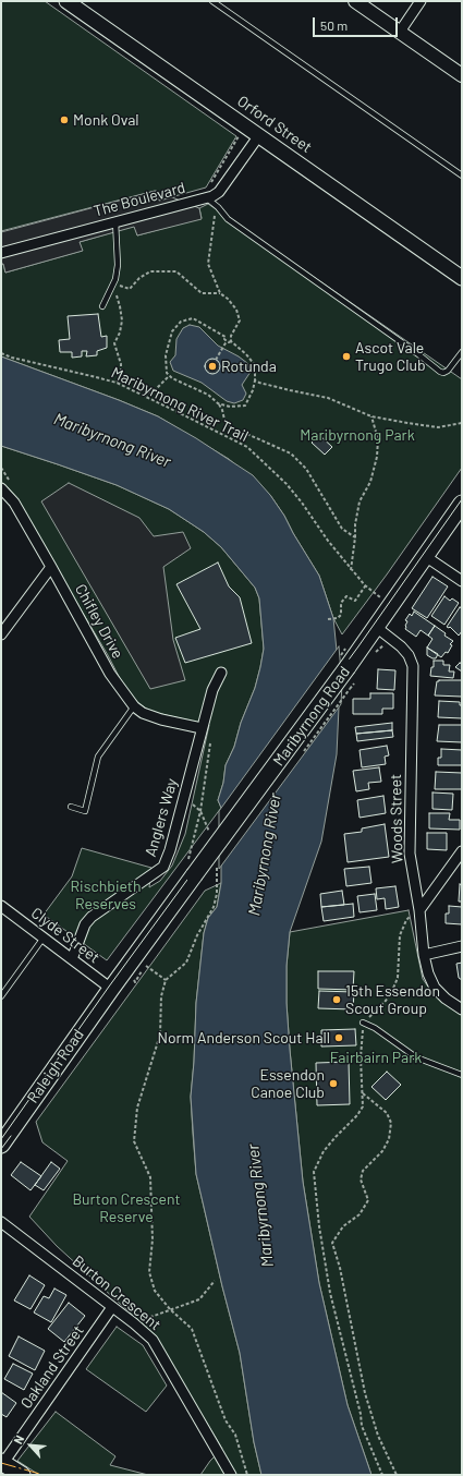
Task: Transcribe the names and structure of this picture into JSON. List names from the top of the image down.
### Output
{
  "streets": {
    "main road": ["Orford Street", "Maribyrnong Road", "Raleigh Road"],
    "street": [
      "The Boulevard",
      "Chifley Drive",
      "Anglers Way",
      "Woods Street",
      "Clyde Street",
      "Burton Crescent",
      "Oakland Street"
    ],
    "path": ["Maribyrnong River Trail"]
  },
  "crossings": [
    ["Chifley Drive", "Anglers Way"],
    ["Maribyrnong Road", "Woods Street"],
    ["Maribyrnong Road", "Clyde Street"],
    ["Maribyrnong Road", "Raleigh Road"],
    ["Anglers Way", "Clyde Street"],
    ["Clyde Street", "Raleigh Road"],
    ["Burton Crescent", "Oakland Street"]
  ],
  "water": ["Maribyrnong River"],
  "parks": [
    "Maribyrnong Park",
    "Rischbieth Reserves",
    "Fairbairn Park",
    "Burton Crescent Reserve"
  ],
  "places": [
    "Monk Oval",
    "Ascot Vale Trugo Club",
    "Rotunda",
    "15th Essendon Scout Group",
    "Norm Anderson Scout Hall",
    "Essendon Canoe Club"
  ],
  "scale_bar": "50 m",
  "north": "top left"
}
